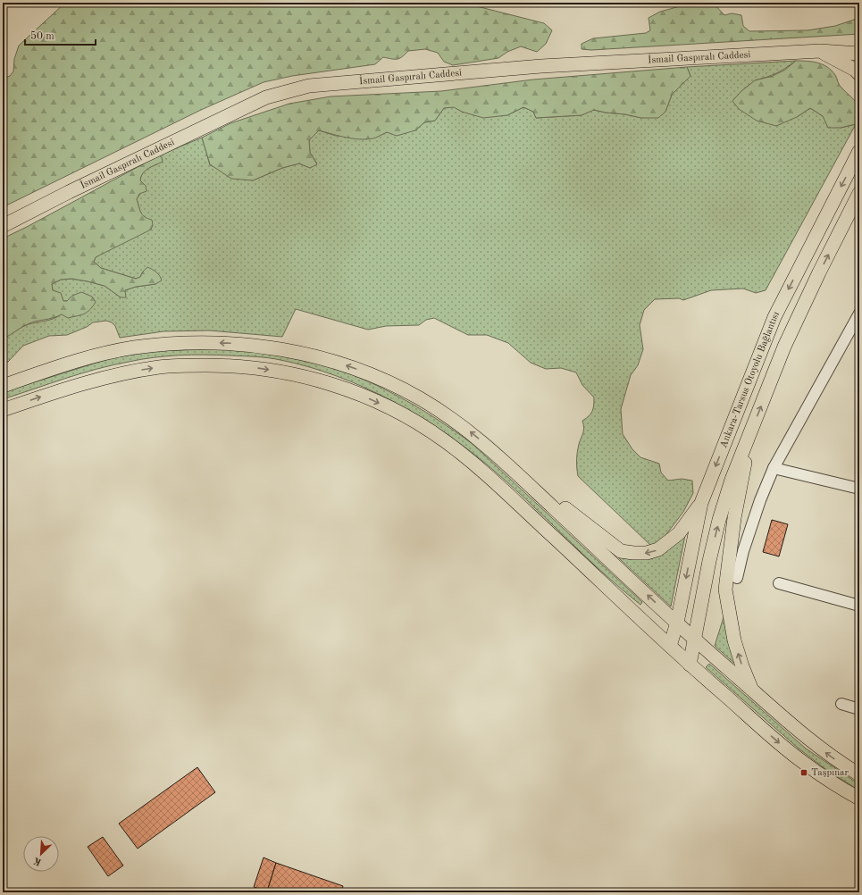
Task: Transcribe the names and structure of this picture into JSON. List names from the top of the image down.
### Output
{
  "streets": {
    "main road": ["İsmail Gaspıralı Caddesi", "Ankara-Tarsus Otoyolu Bağlantısı"]
  },
  "places": {
    "transit": ["Taşpınar"]
  },
  "scale_bar": "50 m",
  "north": "bottom left"
}
